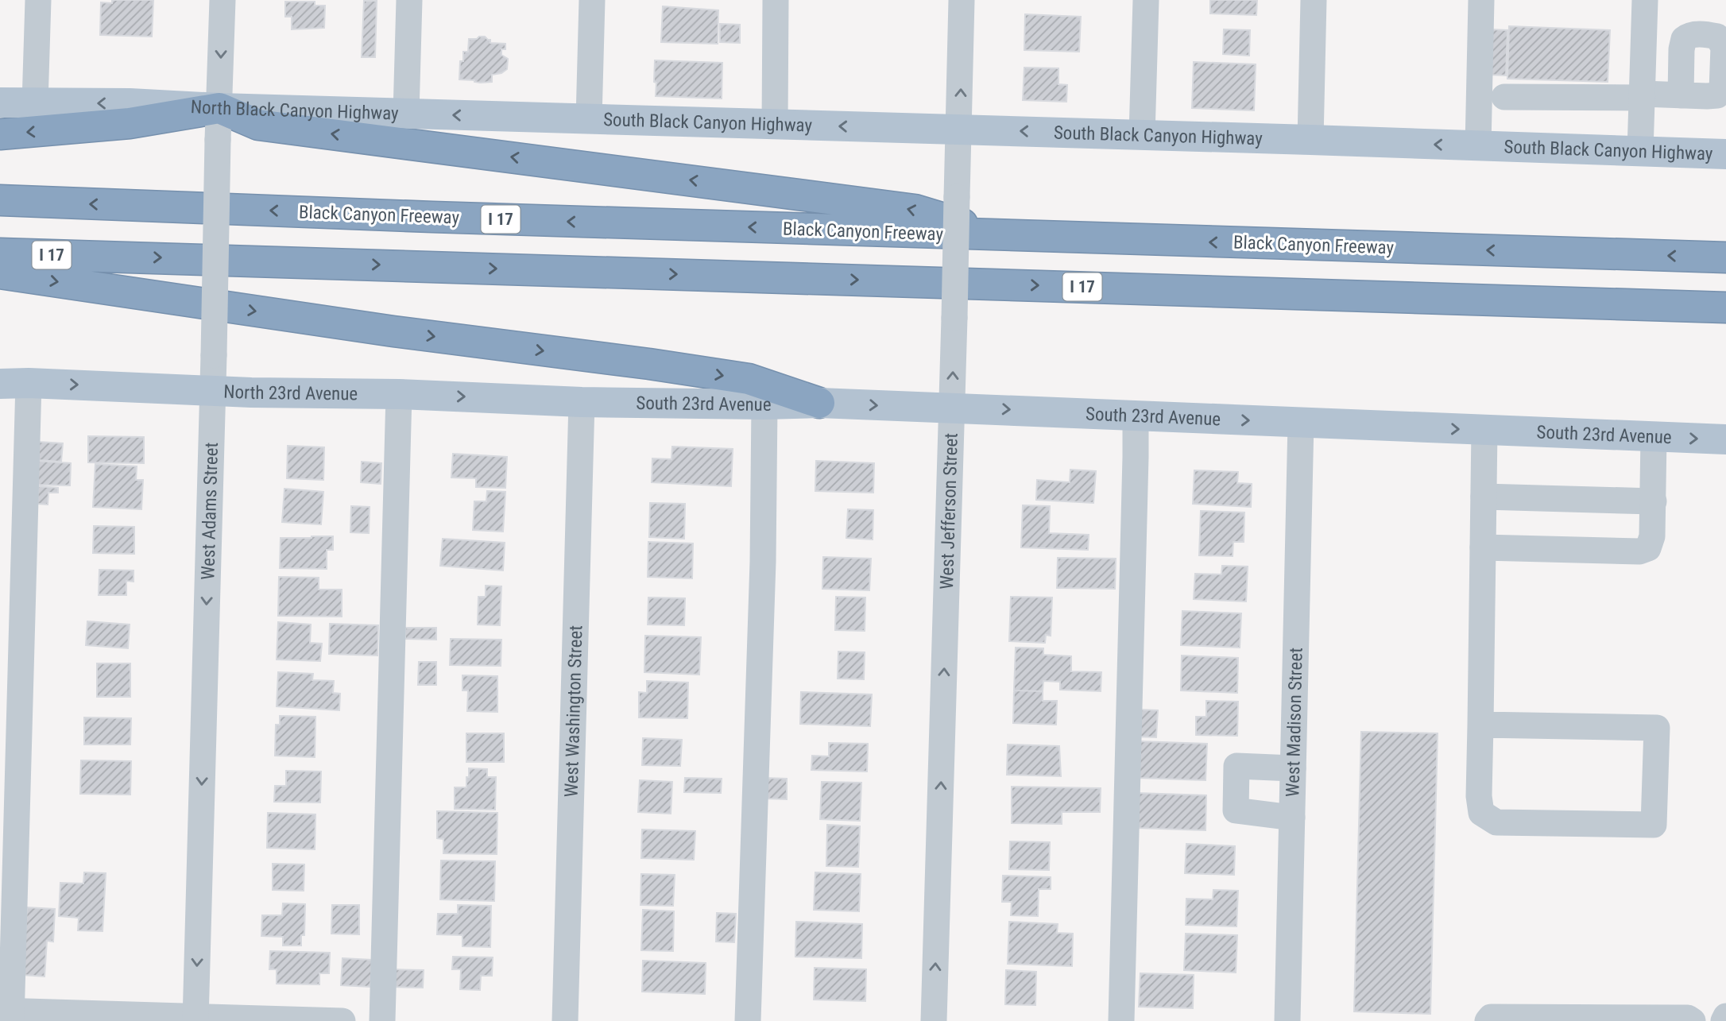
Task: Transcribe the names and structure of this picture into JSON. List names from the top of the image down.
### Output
{
  "streets": {
    "highway": ["Black Canyon Freeway", "I 17"],
    "main road": [
      "North Black Canyon Highway",
      "South Black Canyon Highway",
      "North 23rd Avenue",
      "South 23rd Avenue"
    ],
    "street": [
      "West Adams Street",
      "West Jefferson Street",
      "West Washington Street",
      "West Madison Street"
    ]
  },
  "crossings": [
    ["North Black Canyon Highway", "South Black Canyon Highway"],
    ["North Black Canyon Highway", "West Adams Street"],
    ["South Black Canyon Highway", "West Jefferson Street"],
    ["North 23rd Avenue", "South 23rd Avenue"],
    ["North 23rd Avenue", "West Adams Street"],
    ["North 23rd Avenue", "West Washington Street"],
    ["South 23rd Avenue", "West Jefferson Street"],
    ["South 23rd Avenue", "West Washington Street"],
    ["South 23rd Avenue", "West Madison Street"]
  ],
  "one_way": [
    "North Black Canyon Highway",
    "South Black Canyon Highway",
    "North 23rd Avenue",
    "South 23rd Avenue"
  ]
}
